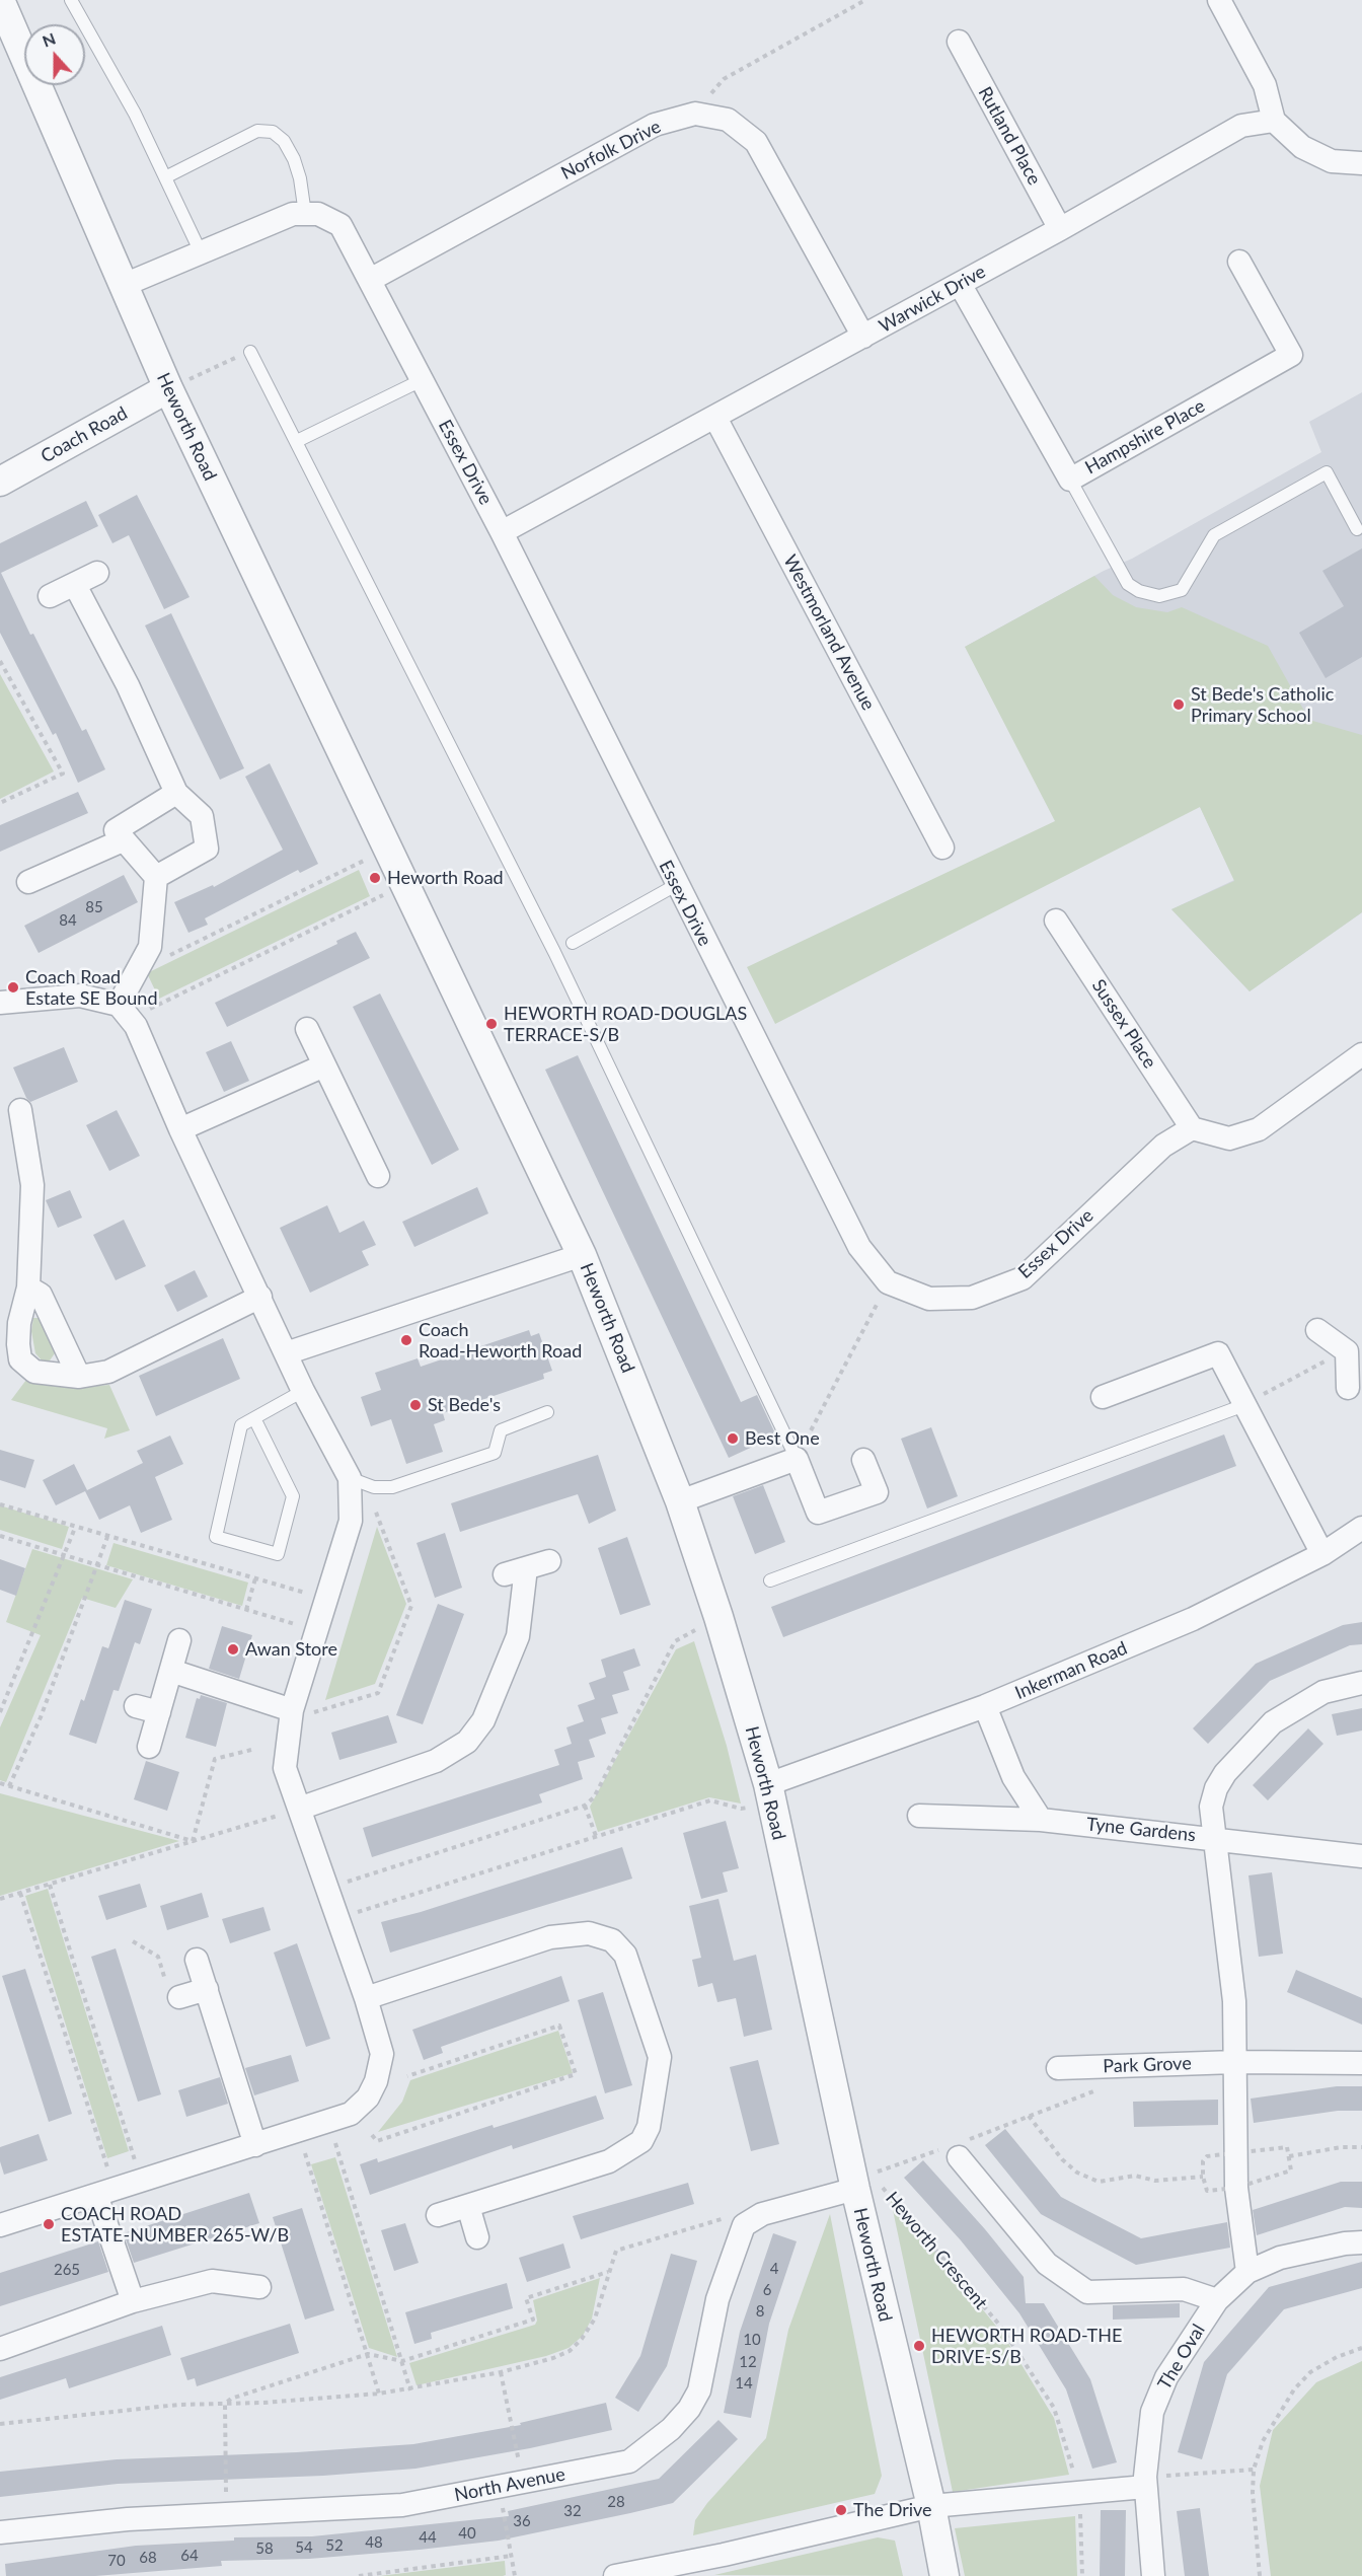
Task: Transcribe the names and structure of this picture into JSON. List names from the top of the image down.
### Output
{
  "streets": {
    "street": [
      "Rutland Place",
      "Norfolk Drive",
      "Warwick Drive",
      "Heworth Road",
      "Coach Road",
      "Hampshire Place",
      "Essex Drive",
      "Westmorland Avenue",
      "Sussex Place",
      "Inkerman Road",
      "Tyne Gardens",
      "Park Grove",
      "The Oval",
      "North Avenue"
    ],
    "path": ["Heworth Crescent"]
  },
  "crossings": [
    ["Rutland Place", "Warwick Drive"],
    ["Norfolk Drive", "Warwick Drive"],
    ["Norfolk Drive", "Essex Drive"],
    ["Warwick Drive", "Hampshire Place"],
    ["Warwick Drive", "Essex Drive"],
    ["Warwick Drive", "Westmorland Avenue"],
    ["Heworth Road", "Coach Road"],
    ["Heworth Road", "Essex Drive"],
    ["Heworth Road", "Inkerman Road"],
    ["Heworth Road", "Heworth Crescent"],
    ["Essex Drive", "Sussex Place"]
  ],
  "places": [
    "St Bede's Catholic Primary School",
    "Heworth Road",
    "Coach Road Estate SE Bound",
    "HEWORTH ROAD-DOUGLAS TERRACE-S/B",
    "Coach Road-Heworth Road",
    "St Bede's",
    "Best One",
    "Awan Store",
    "COACH ROAD ESTATE-NUMBER 265-W/B",
    "HEWORTH ROAD-THE DRIVE-S/B",
    "The Drive"
  ],
  "house_numbers": [
    "85",
    "84",
    "4",
    "265",
    "6",
    "8",
    "10",
    "12",
    "14",
    "28",
    "32",
    "36",
    "40",
    "44",
    "48",
    "52",
    "54",
    "58",
    "64",
    "68",
    "70"
  ],
  "north": "top"
}
